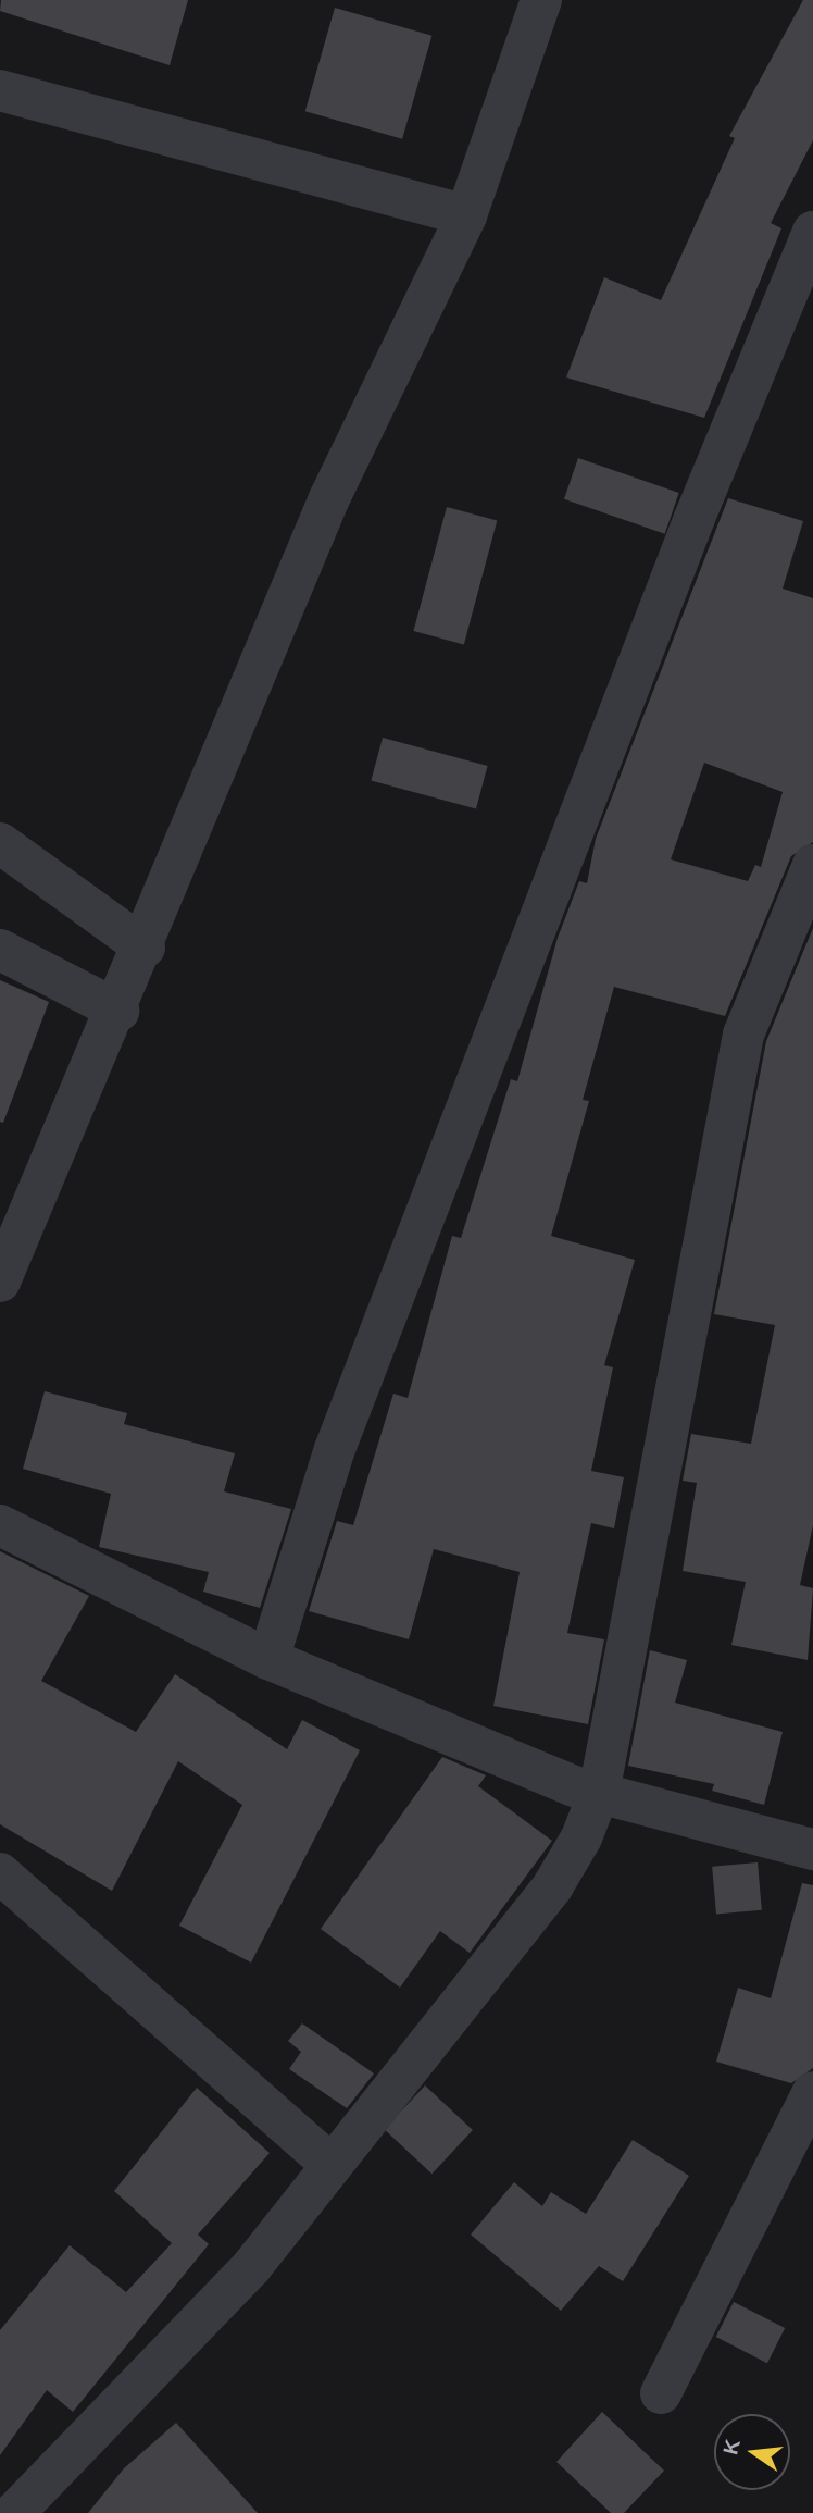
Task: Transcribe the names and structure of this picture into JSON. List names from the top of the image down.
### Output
{
  "north": "left"
}
